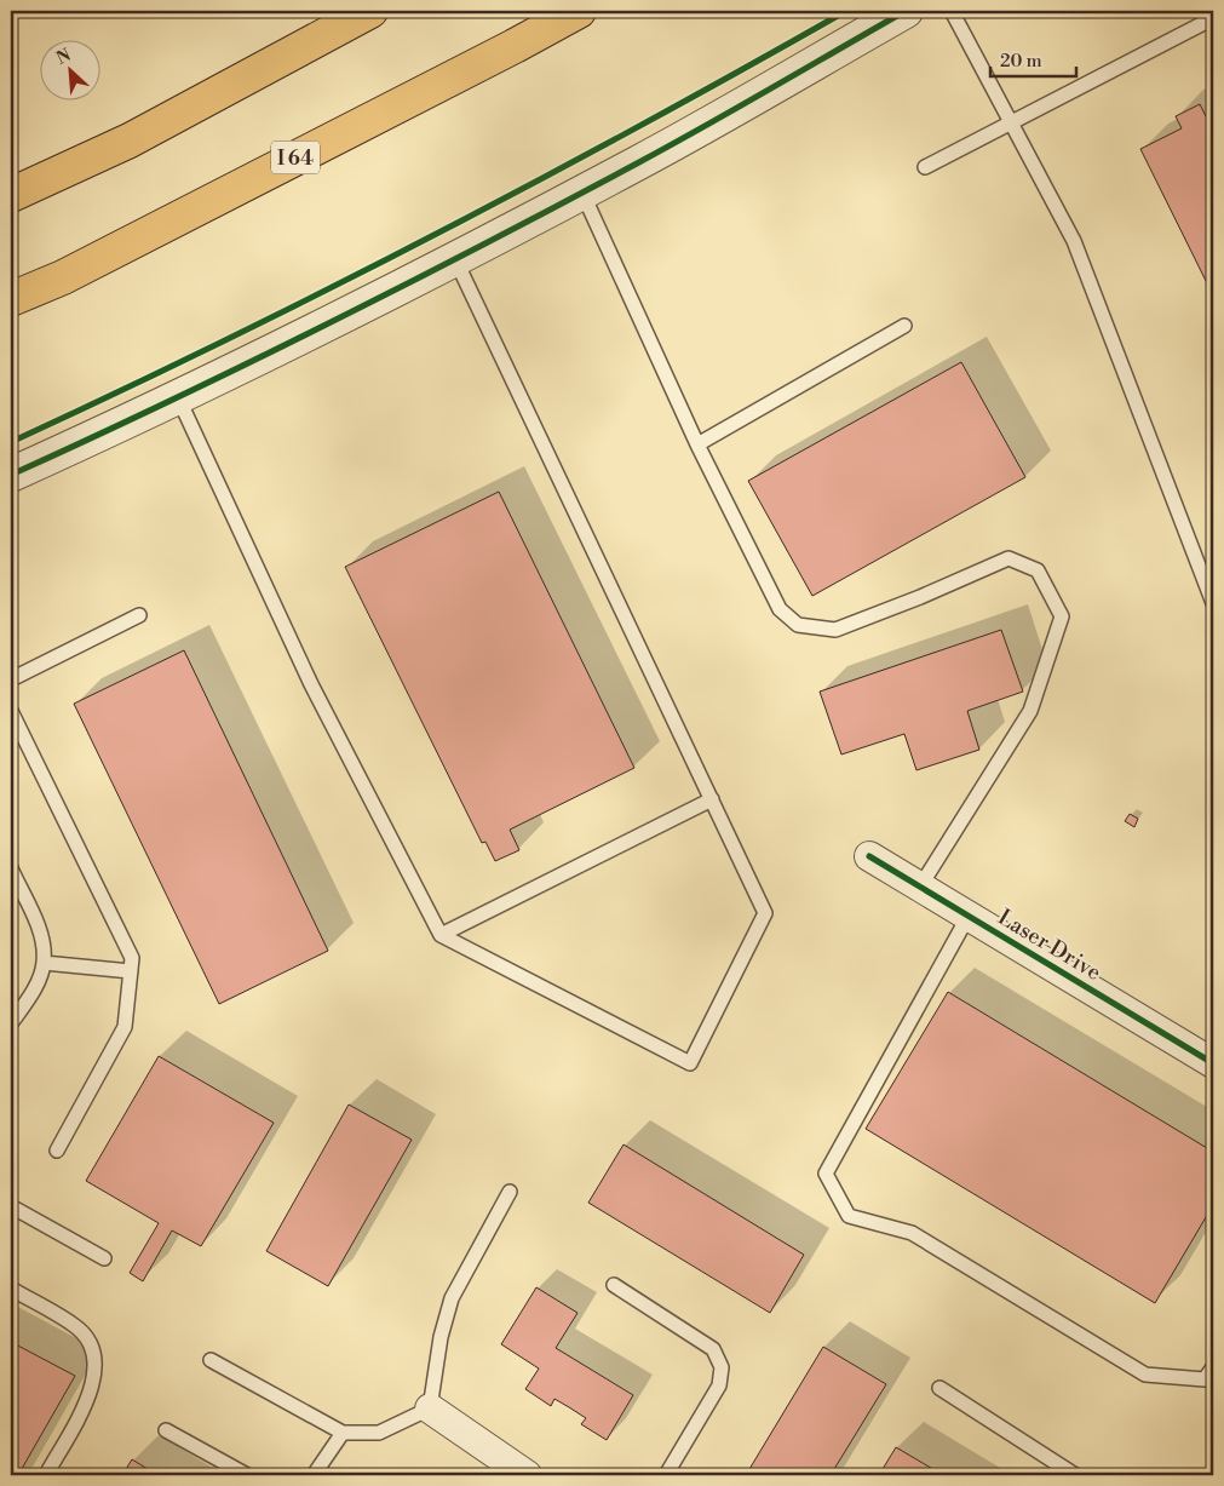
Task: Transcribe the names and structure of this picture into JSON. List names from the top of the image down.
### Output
{
  "streets": {
    "highway": ["I 64"],
    "street": ["Laser Drive"]
  },
  "scale_bar": "20 m",
  "north": "top left"
}
